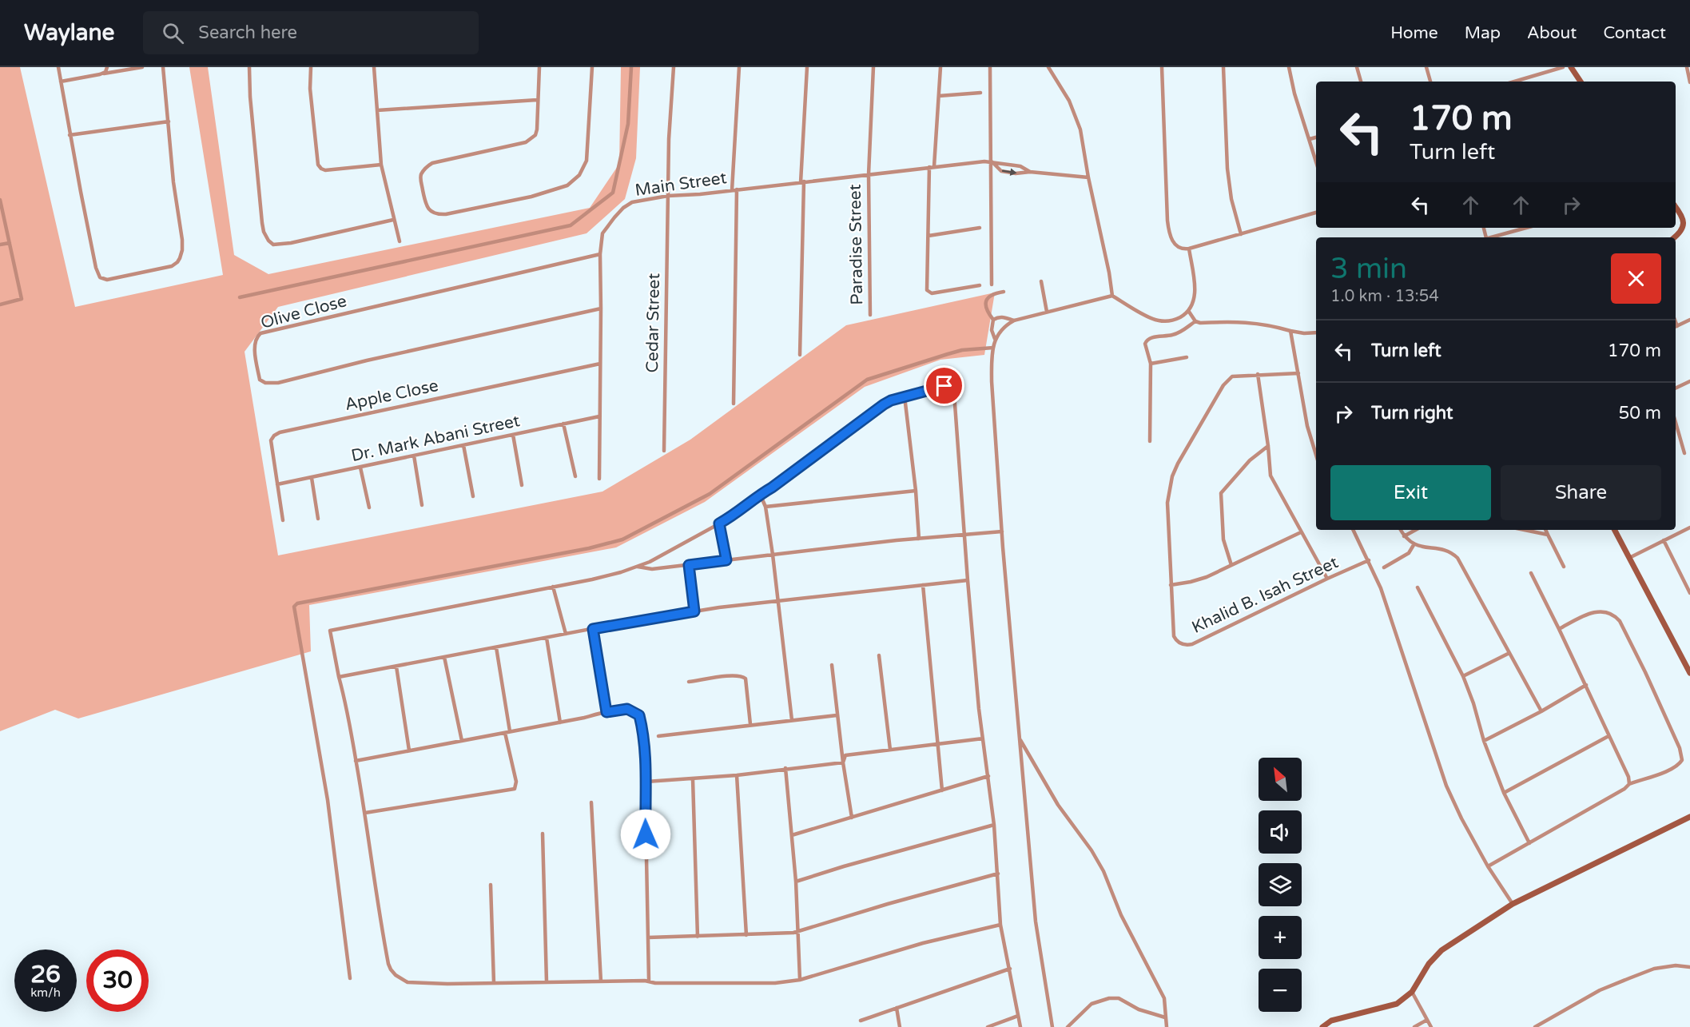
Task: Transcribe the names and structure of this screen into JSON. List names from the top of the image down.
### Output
{
  "streets": {
    "street": [
      "Main Street",
      "Paradise Street",
      "Olive Close",
      "Cedar Street",
      "Apple Close",
      "Dr. Mark Abani Street",
      "Khalid B. Isah Street"
    ]
  },
  "crossings": [
    ["Main Street", "Paradise Street"],
    ["Main Street", "Olive Close"],
    ["Main Street", "Cedar Street"],
    ["Main Street", "Apple Close"],
    ["Main Street", "Dr. Mark Abani Street"],
    ["Apple Close", "Dr. Mark Abani Street"]
  ],
  "north": "top left",
  "page": {
    "header": "Waylane",
    "search": "Search here",
    "nav": [
      "Home",
      "Map",
      "About",
      "Contact"
    ],
    "turn": ["170 m", "Turn left"],
    "heading": ["3 min", "1.0 km · 13:54"],
    "list": [
      {
        "name": "Turn left",
        "value": "170 m"
      },
      {
        "name": "Turn right",
        "value": "50 m"
      }
    ],
    "buttons": ["Exit", "Share"],
    "map_buttons": ["+", "−"],
    "speed": "26 km/h",
    "limit": "30"
  }
}
